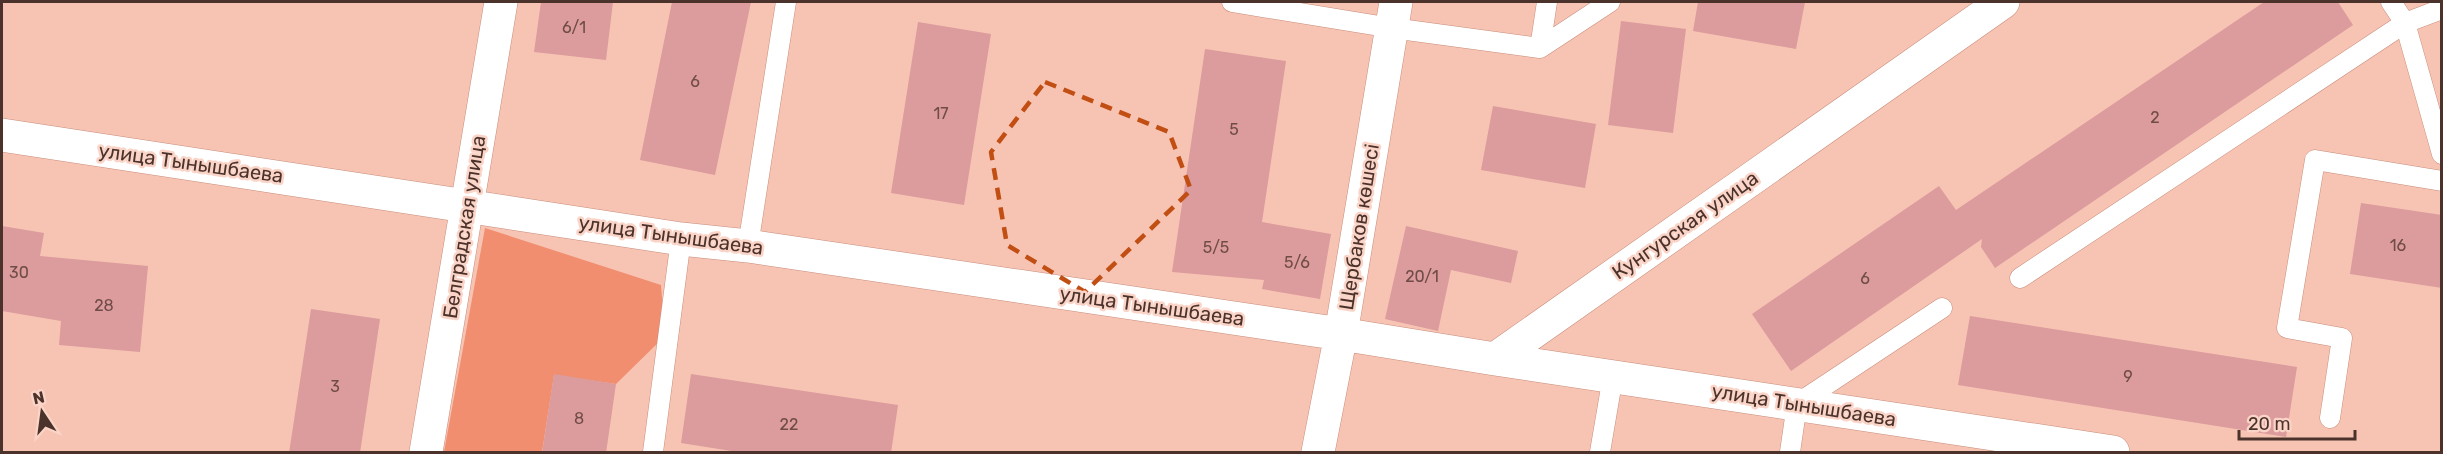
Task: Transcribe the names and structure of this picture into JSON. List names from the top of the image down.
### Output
{
  "streets": {
    "street": [
      "улица Тынышбаева",
      "Кунгурская улица",
      "Белградская улица",
      "Щербаков көшесі"
    ]
  },
  "crossings": [
    ["улица Тынышбаева", "Кунгурская улица"],
    ["улица Тынышбаева", "Белградская улица"],
    ["улица Тынышбаева", "Щербаков көшесі"]
  ],
  "house_numbers": [
    "6/1",
    "6",
    "17",
    "2",
    "5",
    "16",
    "5/5",
    "5/6",
    "30",
    "20/1",
    "6",
    "28",
    "9",
    "3",
    "8",
    "22"
  ],
  "scale_bar": "20 m",
  "north": "top"
}
